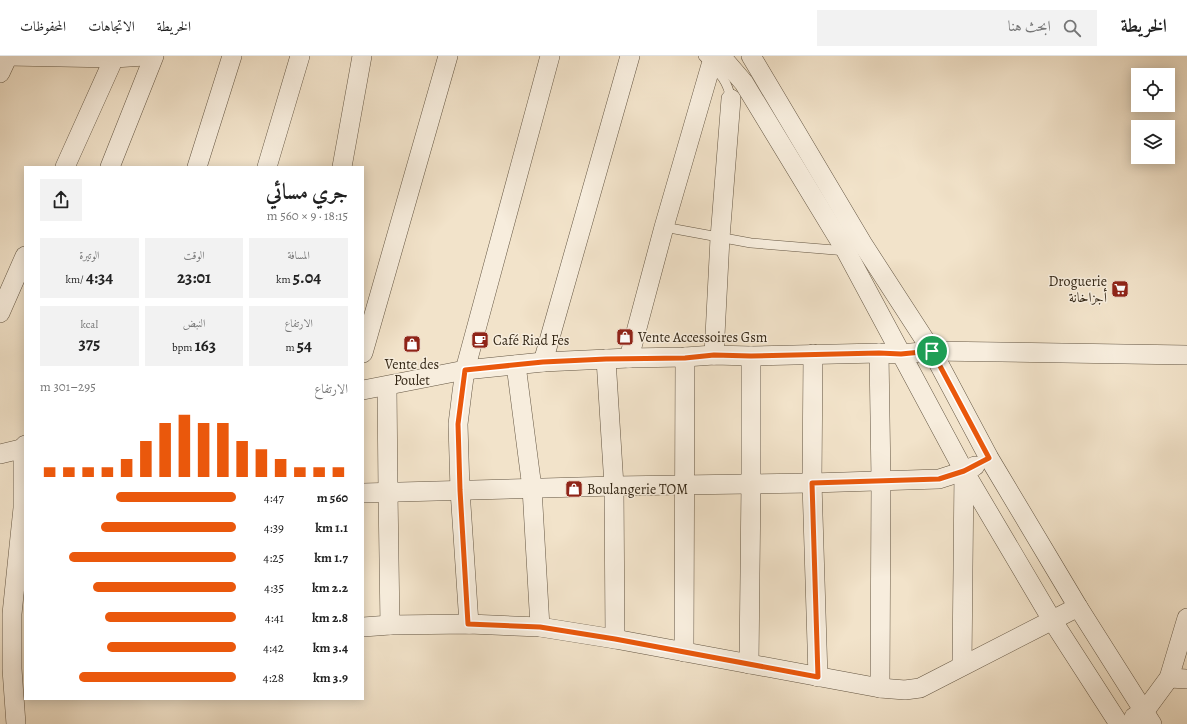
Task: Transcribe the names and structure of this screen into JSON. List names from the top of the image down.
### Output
{
  "places": {
    "supermarket": ["Droguerie أجزاخانة"],
    "shop": ["Vente Accessoires Gsm", "Vente des Poulet", "Boulangerie TOM"],
    "cafe": ["Café Riad Fes"]
  },
  "page": {
    "header": "الخريطة",
    "search": "ابحث هنا",
    "nav": ["الخريطة", "الاتجاهات", "المحفوظات"],
    "heading": ["جري مسائي", "18:15 · 9 × 560 m"],
    "stats": [
      ["المسافة", "5.04 km"],
      ["الوقت", "23:01"],
      ["الوتيرة", "4:34 /km"],
      ["الارتفاع", "54 m"],
      ["النبض", "163 bpm"],
      ["kcal", "375"]
    ],
    "chart": ["الارتفاع", "295–301 m"],
    "list": [
      {
        "name": "560 m",
        "note": "4:47"
      },
      {
        "name": "1.1 km",
        "note": "4:39"
      },
      {
        "name": "1.7 km",
        "note": "4:25"
      },
      {
        "name": "2.2 km",
        "note": "4:35"
      },
      {
        "name": "2.8 km",
        "note": "4:41"
      },
      {
        "name": "3.4 km",
        "note": "4:42"
      },
      {
        "name": "3.9 km",
        "note": "4:28"
      }
    ]
  }
}
